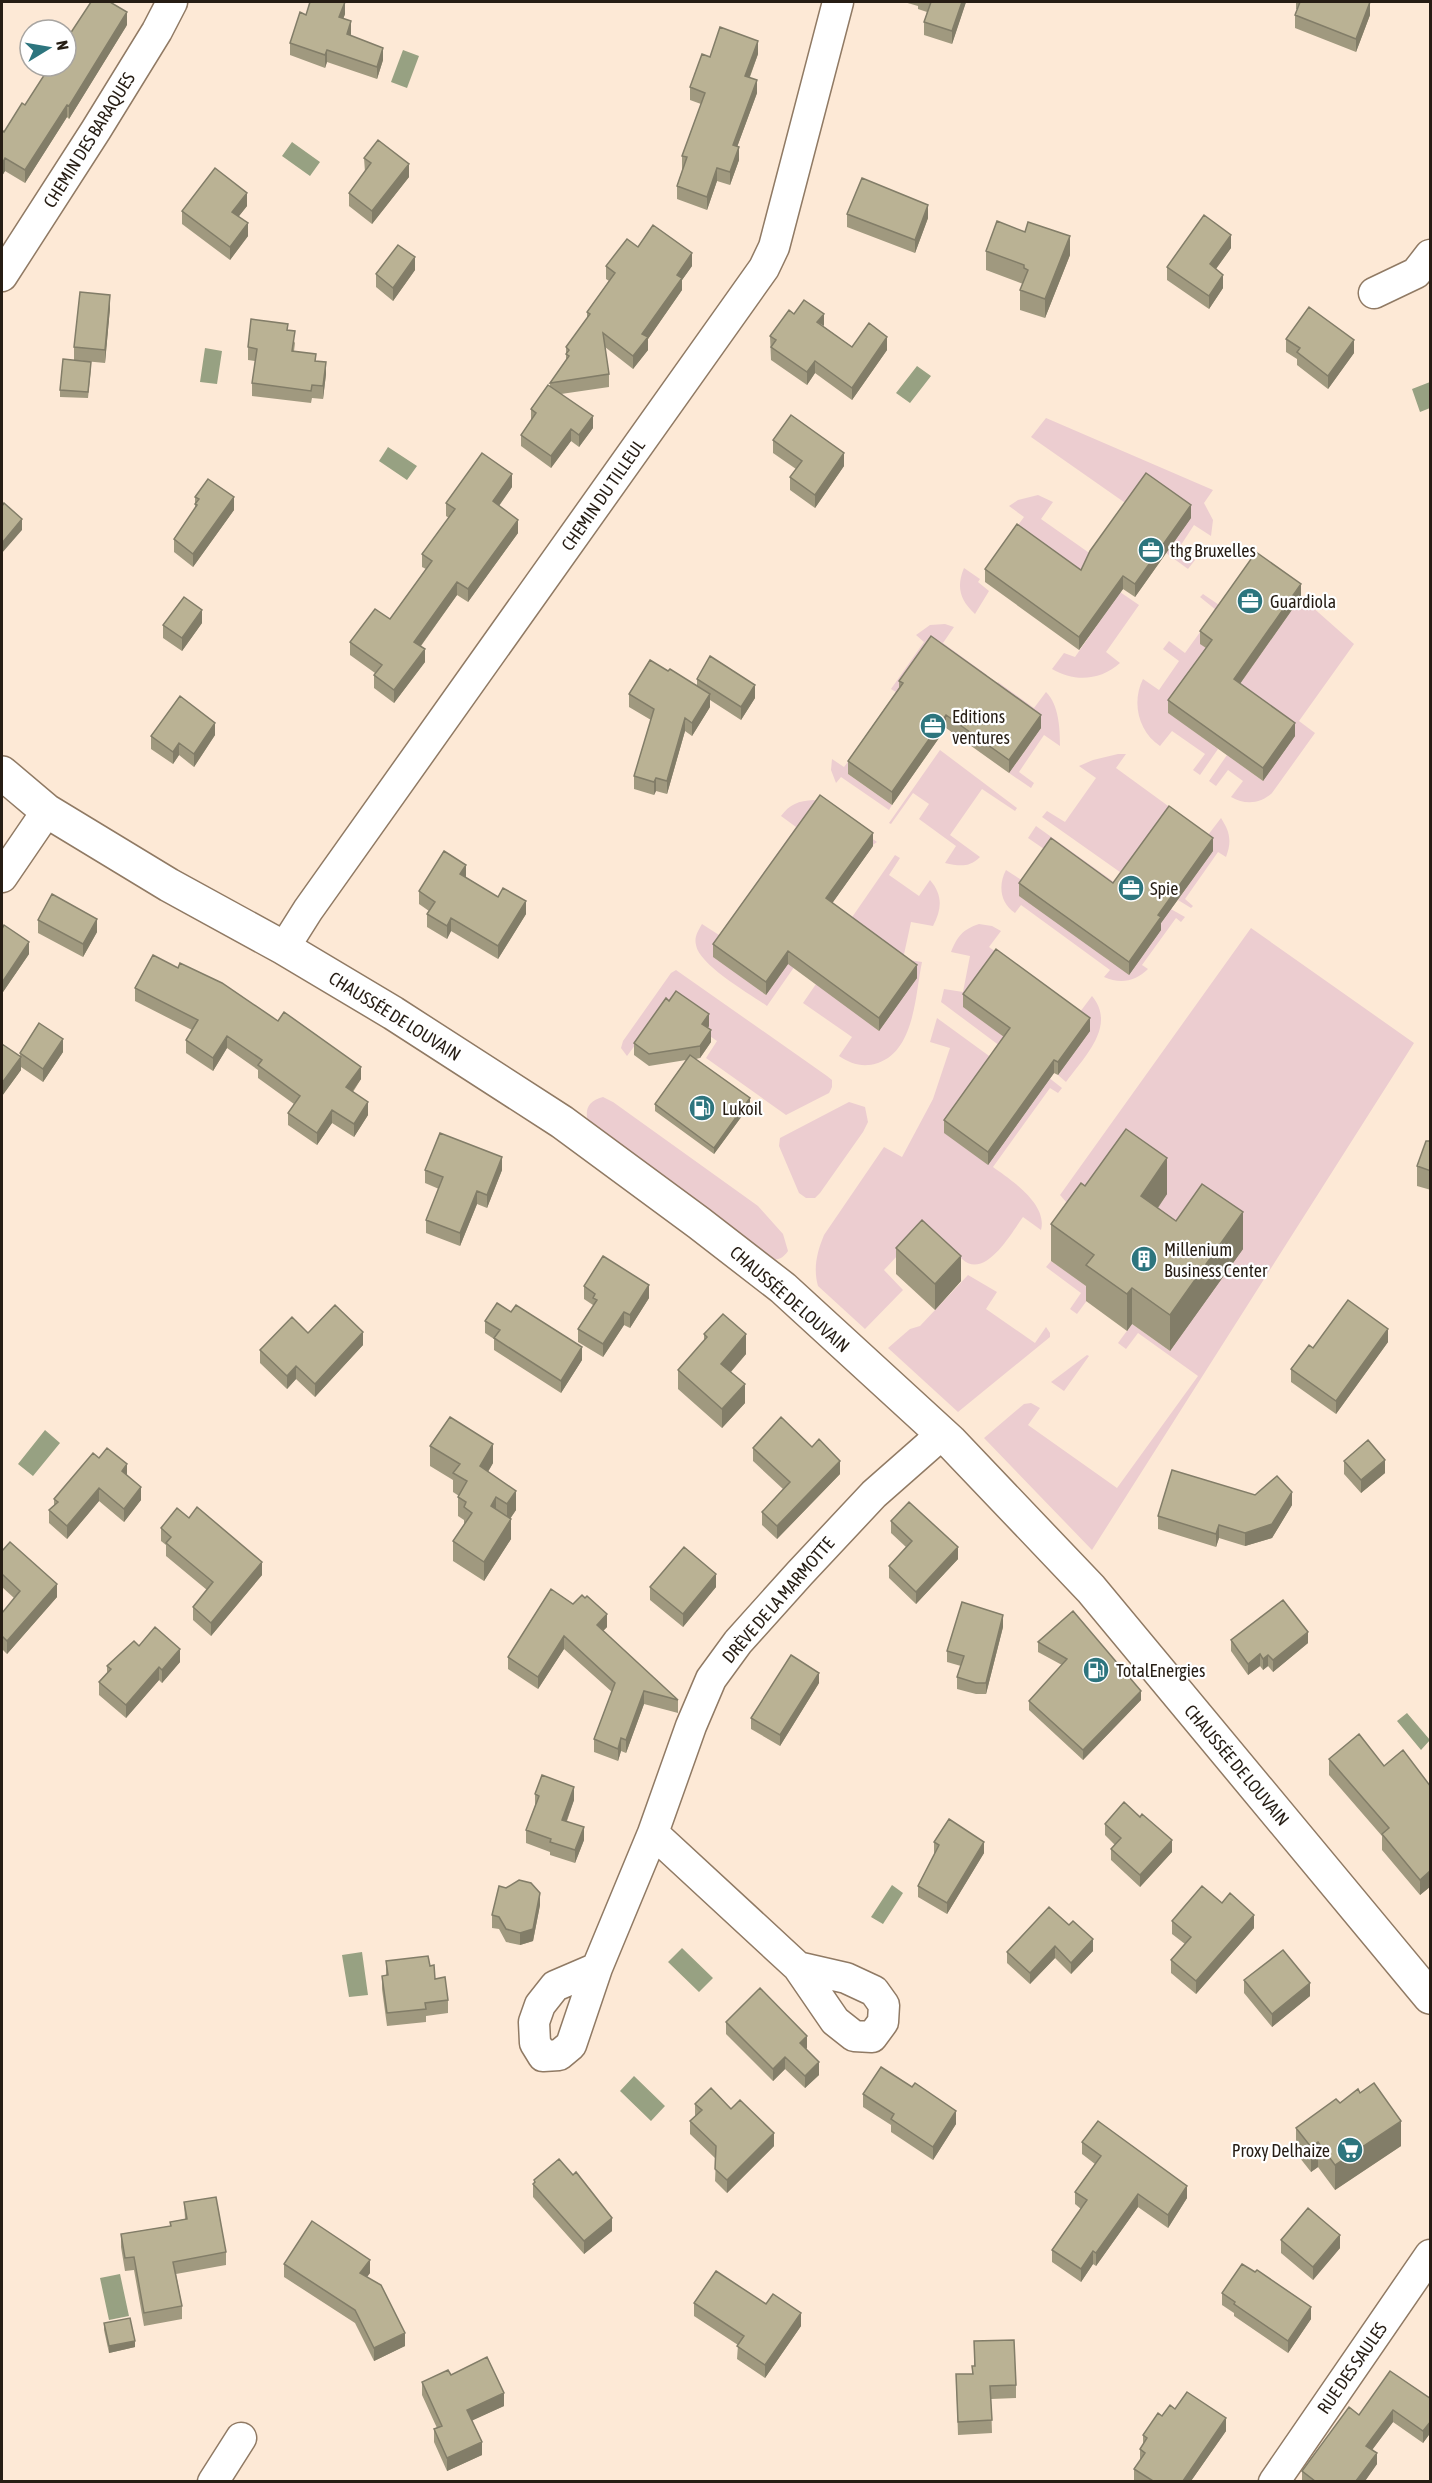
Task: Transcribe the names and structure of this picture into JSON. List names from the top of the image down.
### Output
{
  "streets": {
    "main road": ["CHAUSSÉE DE LOUVAIN"],
    "street": [
      "CHEMIN DES BARAQUES",
      "CHEMIN DU TILLEUL",
      "DRÈVE DE LA MARMOTTE",
      "RUE DES SAULES"
    ]
  },
  "crossings": [
    ["CHEMIN DU TILLEUL", "CHAUSSÉE DE LOUVAIN"],
    ["CHAUSSÉE DE LOUVAIN", "DRÈVE DE LA MARMOTTE"]
  ],
  "places": {
    "office": [
      "thg Bruxelles",
      "Guardiola",
      "Editions ventures",
      "Spie"
    ],
    "fuel station": ["Lukoil", "TotalEnergies"],
    "building": ["Millenium Business Center"],
    "supermarket": ["Proxy Delhaize"]
  },
  "north": "right"
}
